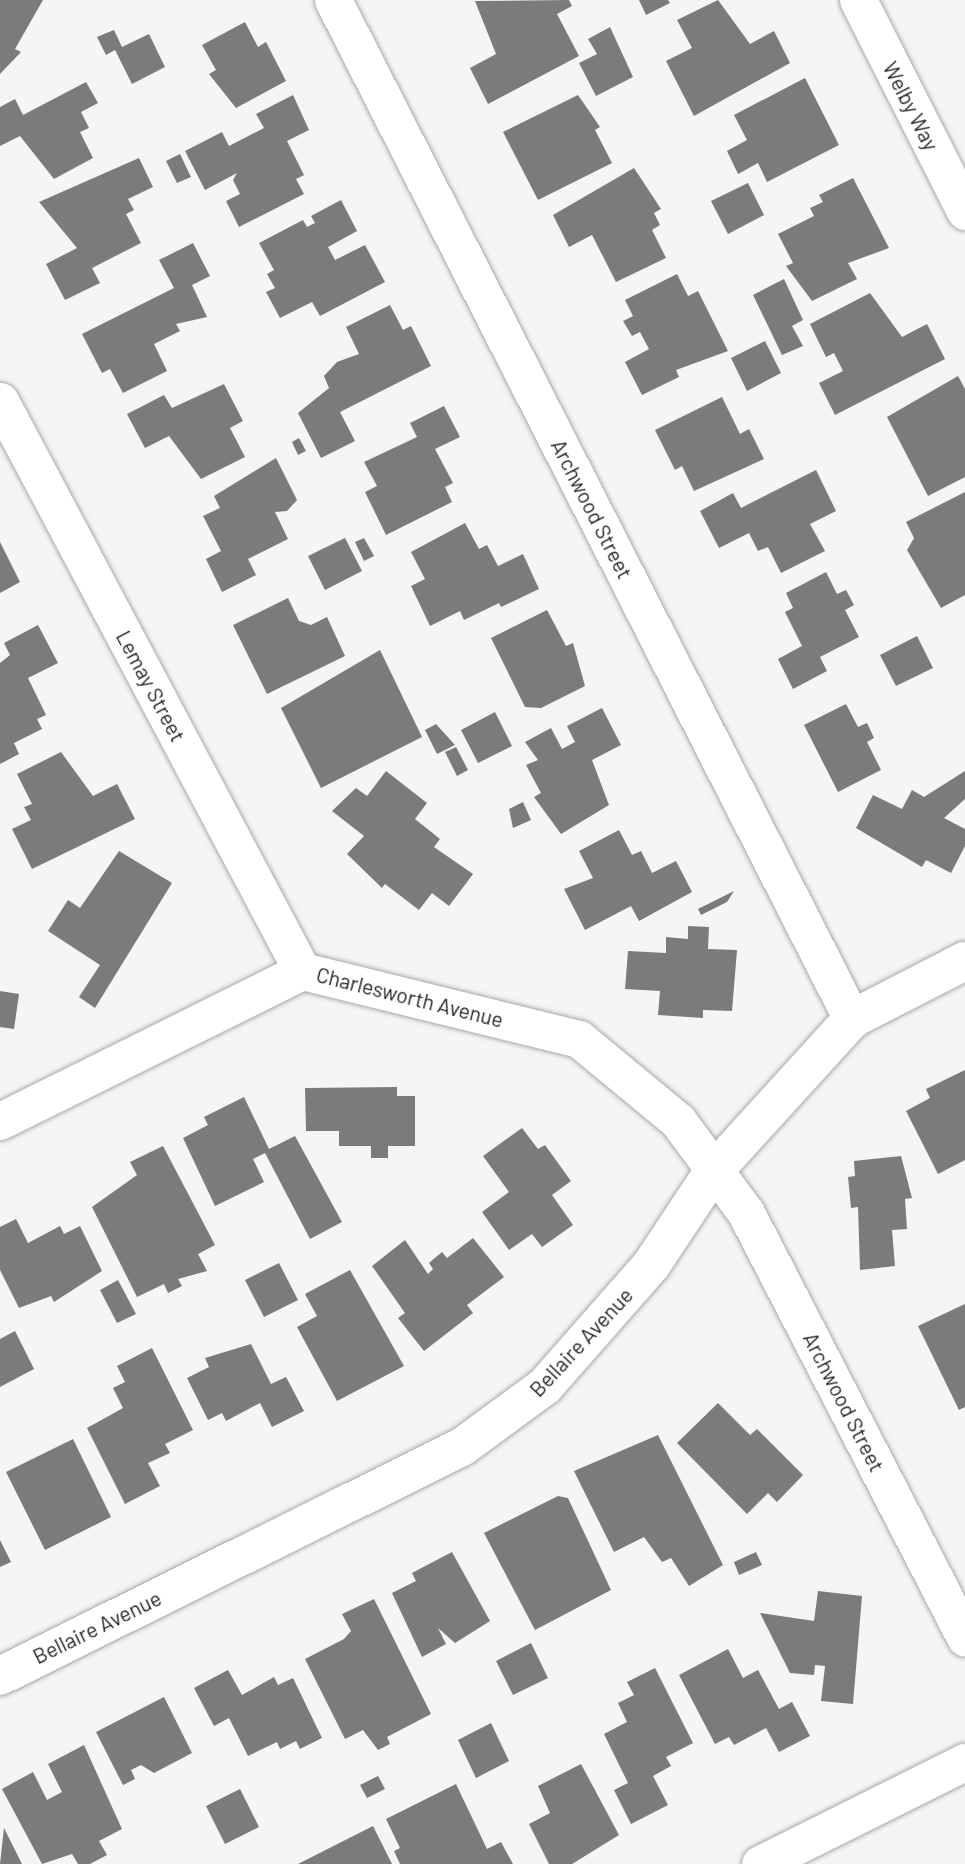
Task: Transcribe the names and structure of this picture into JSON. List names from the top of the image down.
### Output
{
  "streets": {
    "street": [
      "Welby Way",
      "Archwood Street",
      "Lemay Street",
      "Charlesworth Avenue",
      "Bellaire Avenue"
    ]
  },
  "crossings": [
    ["Archwood Street", "Charlesworth Avenue"],
    ["Archwood Street", "Bellaire Avenue"],
    ["Lemay Street", "Charlesworth Avenue"],
    ["Charlesworth Avenue", "Bellaire Avenue"]
  ]
}
